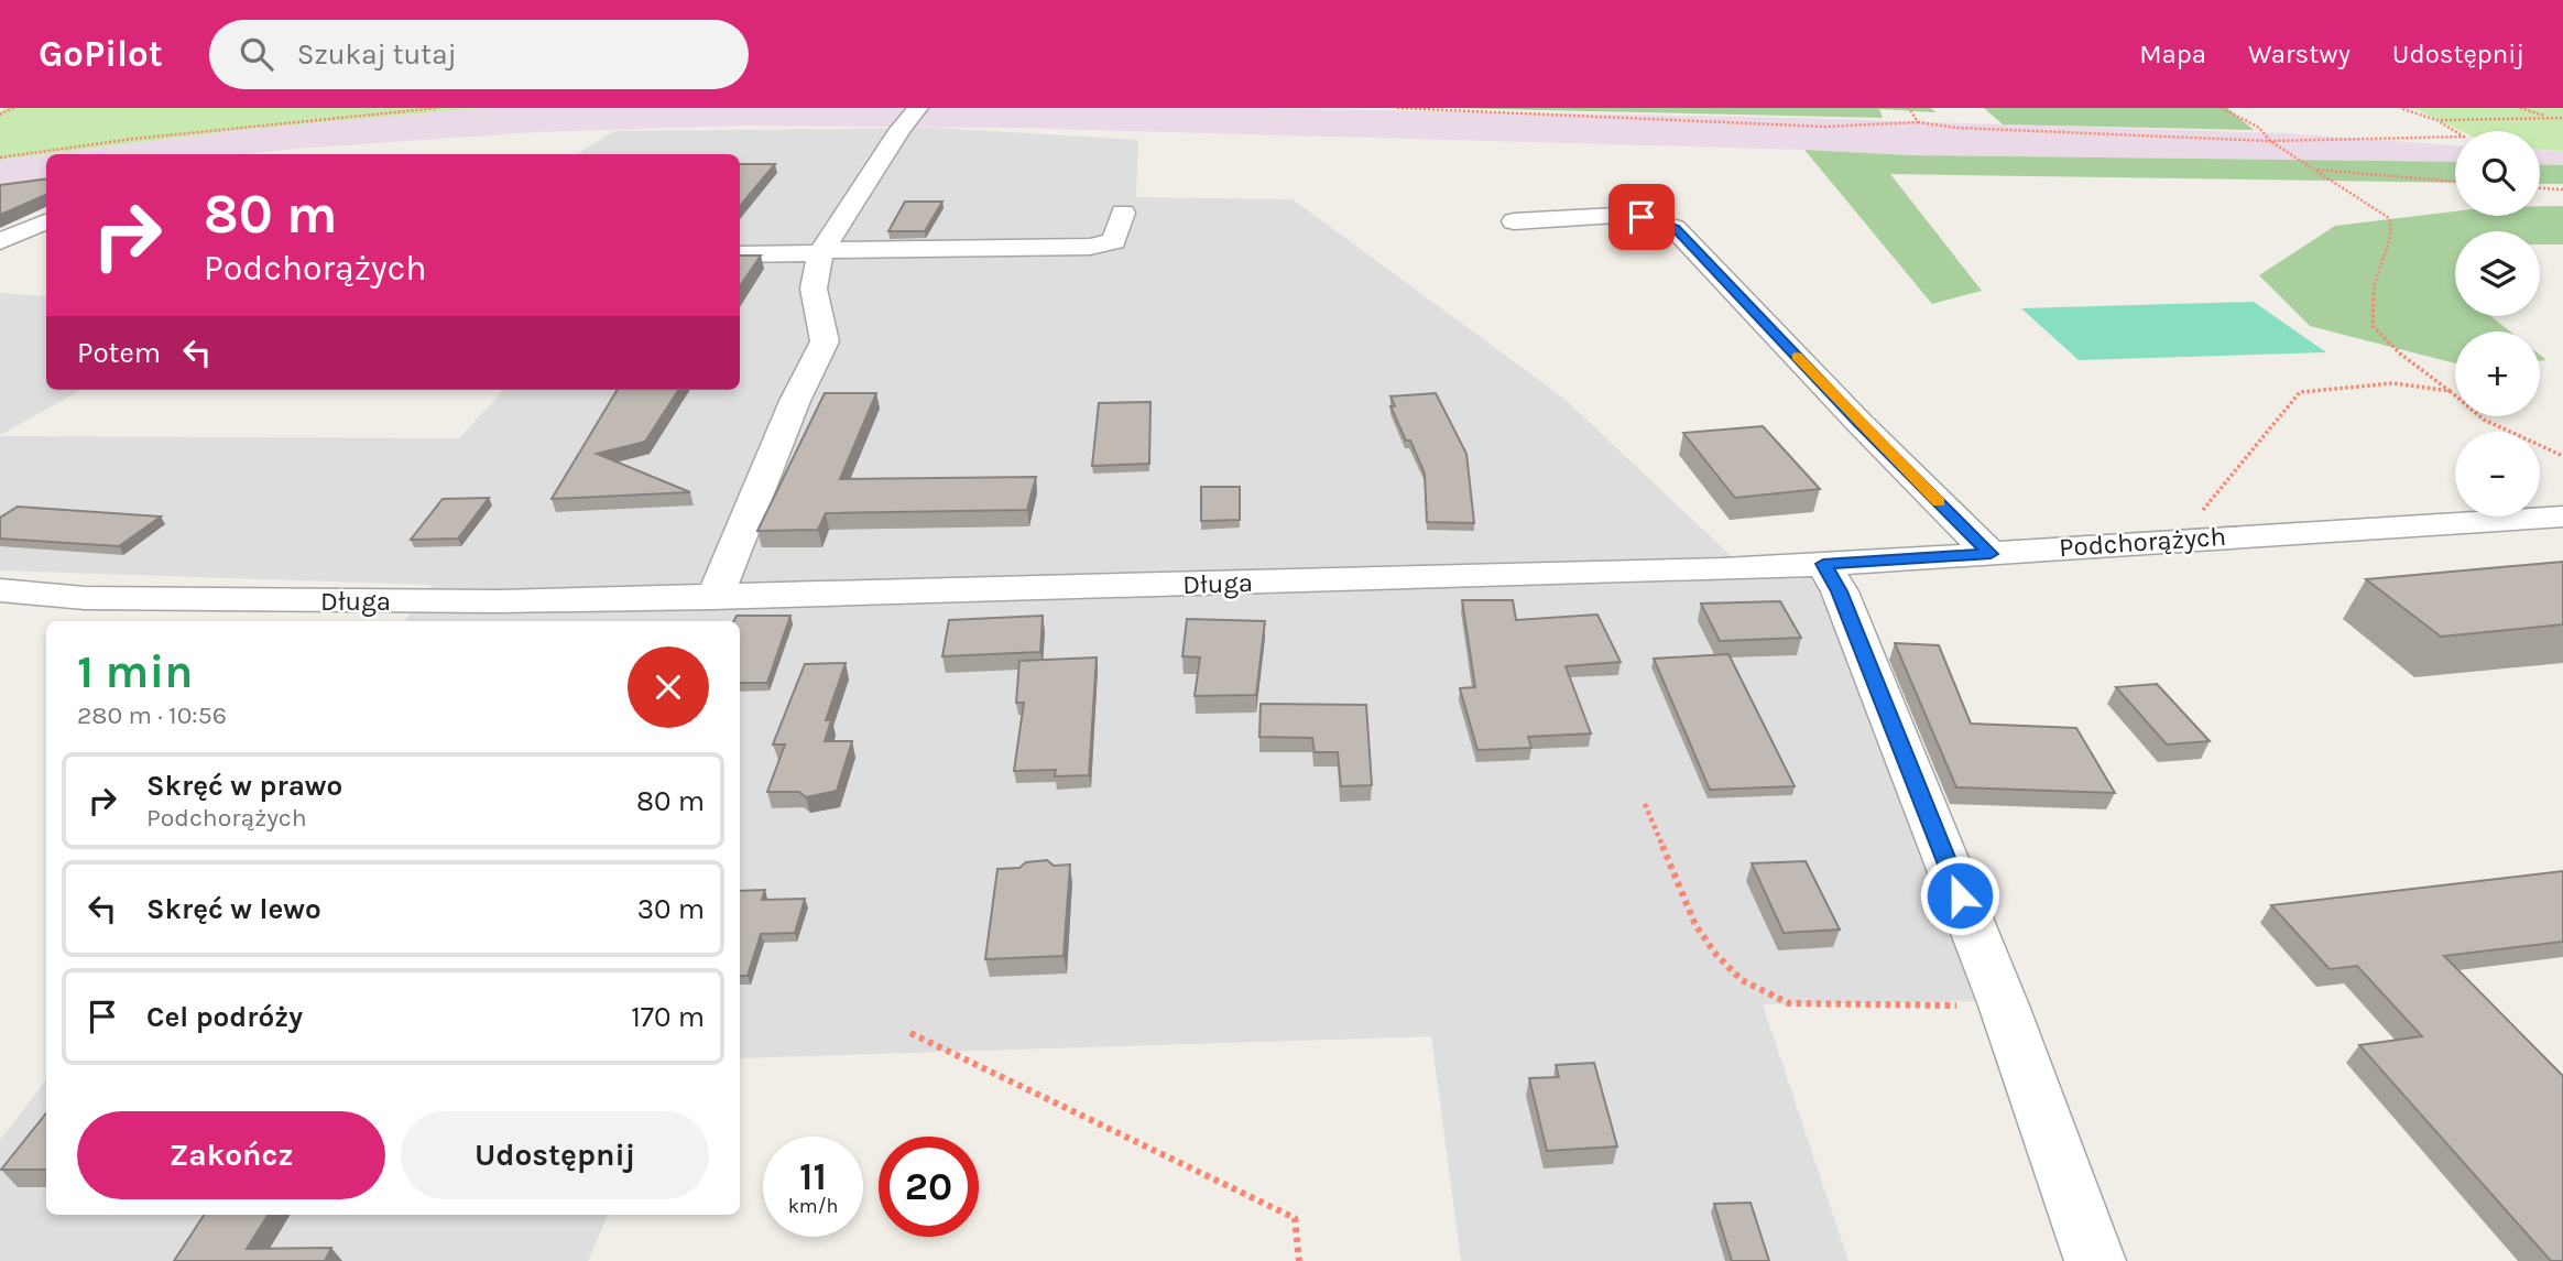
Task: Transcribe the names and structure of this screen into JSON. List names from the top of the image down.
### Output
{
  "streets": {
    "street": ["Podchorążych", "Długa"]
  },
  "crossings": [
    ["Podchorążych", "Długa"]
  ],
  "page": {
    "header": "GoPilot",
    "search": "Szukaj tutaj",
    "nav": ["Mapa", "Warstwy", "Udostępnij"],
    "map_buttons": ["+", "−"],
    "turn": ["80 m", "Podchorążych"],
    "then": "Potem",
    "heading": ["1 min", "280 m · 10:56"],
    "list": [
      {
        "name": "Skręć w prawo",
        "note": "Podchorążych",
        "value": "80 m"
      },
      {
        "name": "Skręć w lewo",
        "value": "30 m"
      },
      {
        "name": "Cel podróży",
        "value": "170 m"
      }
    ],
    "buttons": ["Zakończ", "Udostępnij"],
    "speed": "11 km/h",
    "limit": "20"
  }
}
